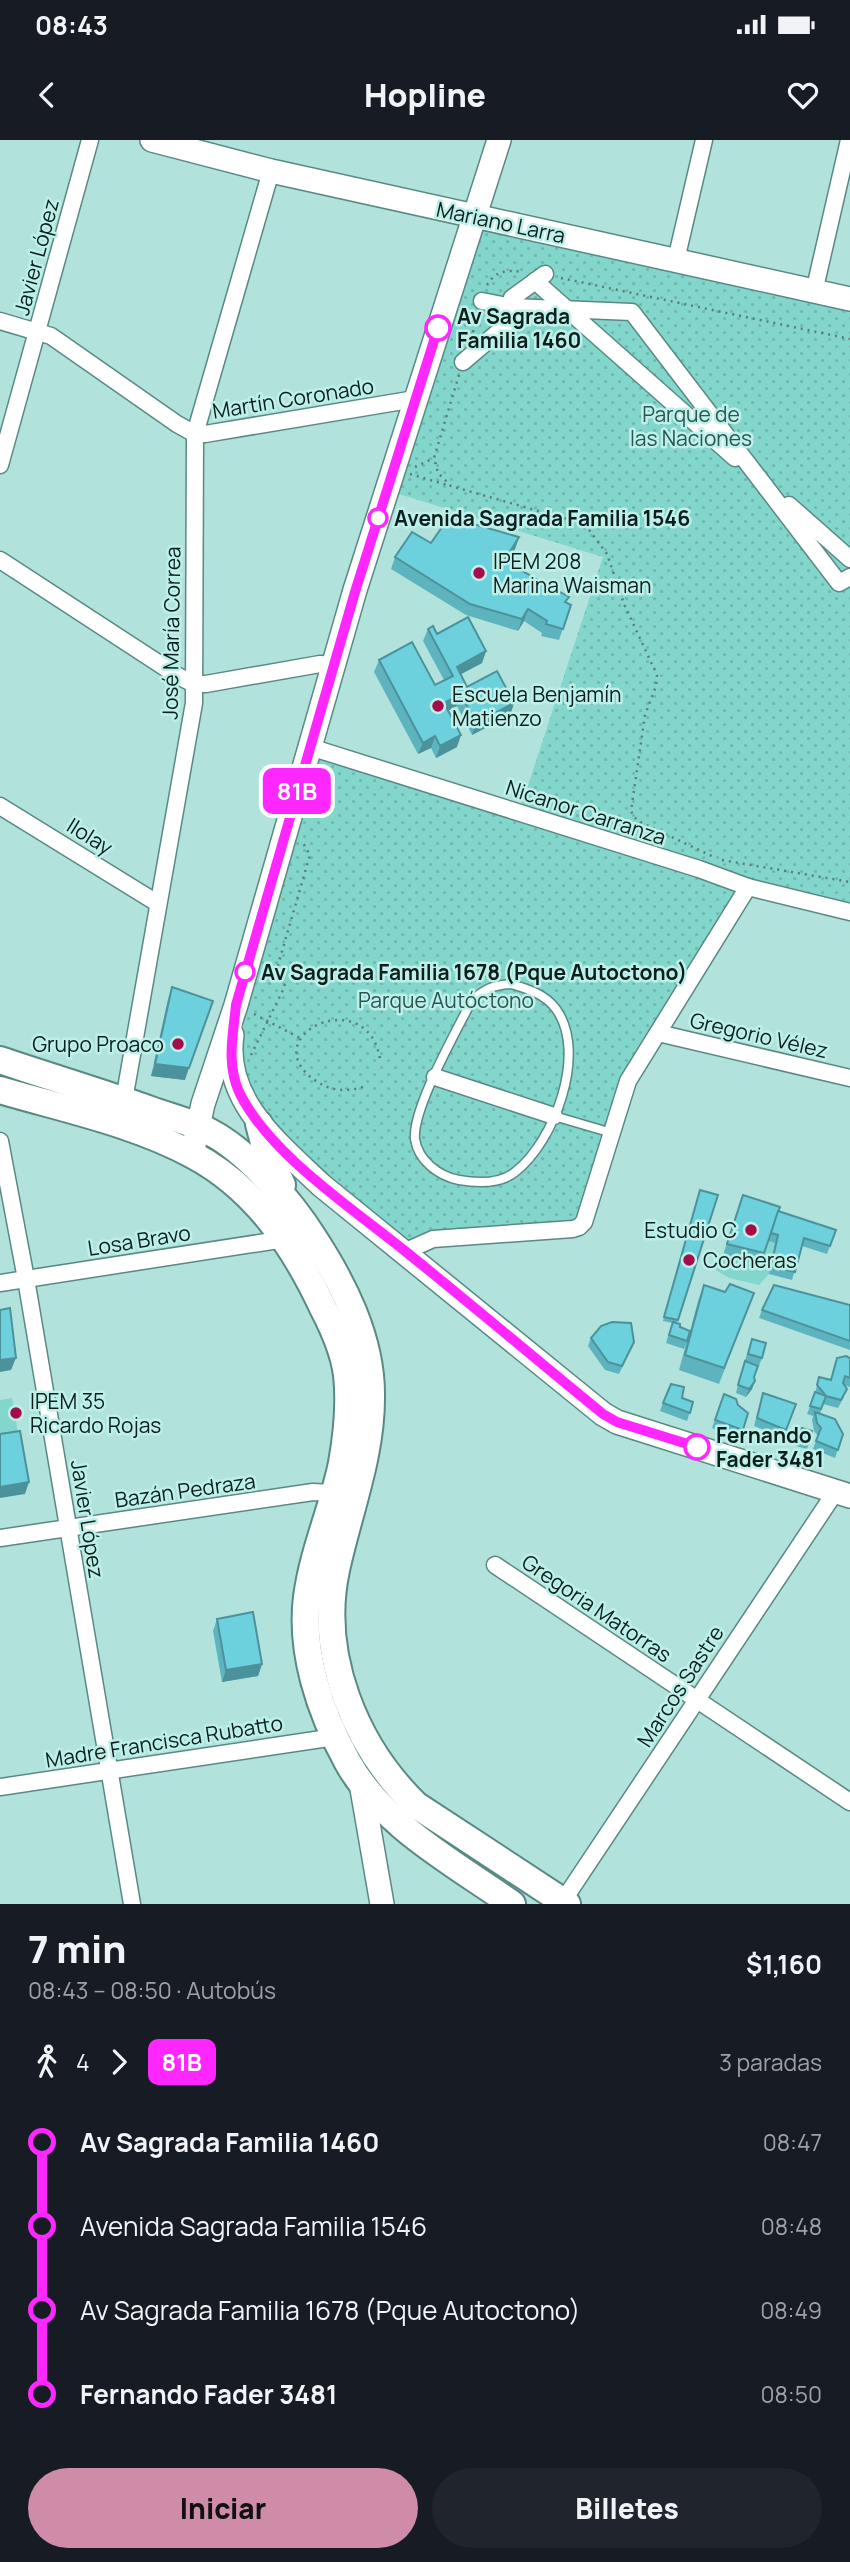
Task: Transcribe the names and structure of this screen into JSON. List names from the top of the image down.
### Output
{
  "streets": {
    "main road": ["Mariano Larra"],
    "street": [
      "Javier López",
      "Martín Coronado",
      "José María Correa",
      "Nicanor Carranza",
      "Ilolay",
      "Gregorio Vélez",
      "Losa Bravo",
      "Bazán Pedraza",
      "Gregoria Matorras",
      "Marcos Sastre",
      "Madre Francisca Rubatto"
    ]
  },
  "crossings": [
    ["Mariano Larra", "José María Correa"],
    ["Javier López", "Martín Coronado"],
    ["Javier López", "Losa Bravo"],
    ["Javier López", "Bazán Pedraza"],
    ["Javier López", "Madre Francisca Rubatto"],
    ["Martín Coronado", "José María Correa"],
    ["José María Correa", "Ilolay"],
    ["Gregoria Matorras", "Marcos Sastre"]
  ],
  "parks": ["Parque de las Naciones", "Parque Autóctono"],
  "places": [
    "Av Sagrada Familia 1460",
    "Avenida Sagrada Familia 1546",
    "IPEM 208 Marina Waisman",
    "Escuela Benjamín Matienzo",
    "Av Sagrada Familia 1678 (Pque Autoctono)",
    "Grupo Proaco",
    "Estudio C",
    "Cocheras",
    "IPEM 35 Ricardo Rojas",
    "Fernando Fader 3481"
  ],
  "lines": ["bus line 81B"],
  "page": {
    "status": "08:43",
    "header": "Hopline",
    "on_map": "81B",
    "heading": ["7 min", "08:43 – 08:50 · Autobús", "$1,160"],
    "legs": ["4", "81B", "3 paradas"],
    "list": [
      {
        "name": "Av Sagrada Familia 1460",
        "value": "08:47"
      },
      {
        "name": "Avenida Sagrada Familia 1546",
        "value": "08:48"
      },
      {
        "name": "Av Sagrada Familia 1678 (Pque Autoctono)",
        "value": "08:49"
      },
      {
        "name": "Fernando Fader 3481",
        "value": "08:50"
      }
    ],
    "buttons": ["Iniciar", "Billetes"]
  }
}
